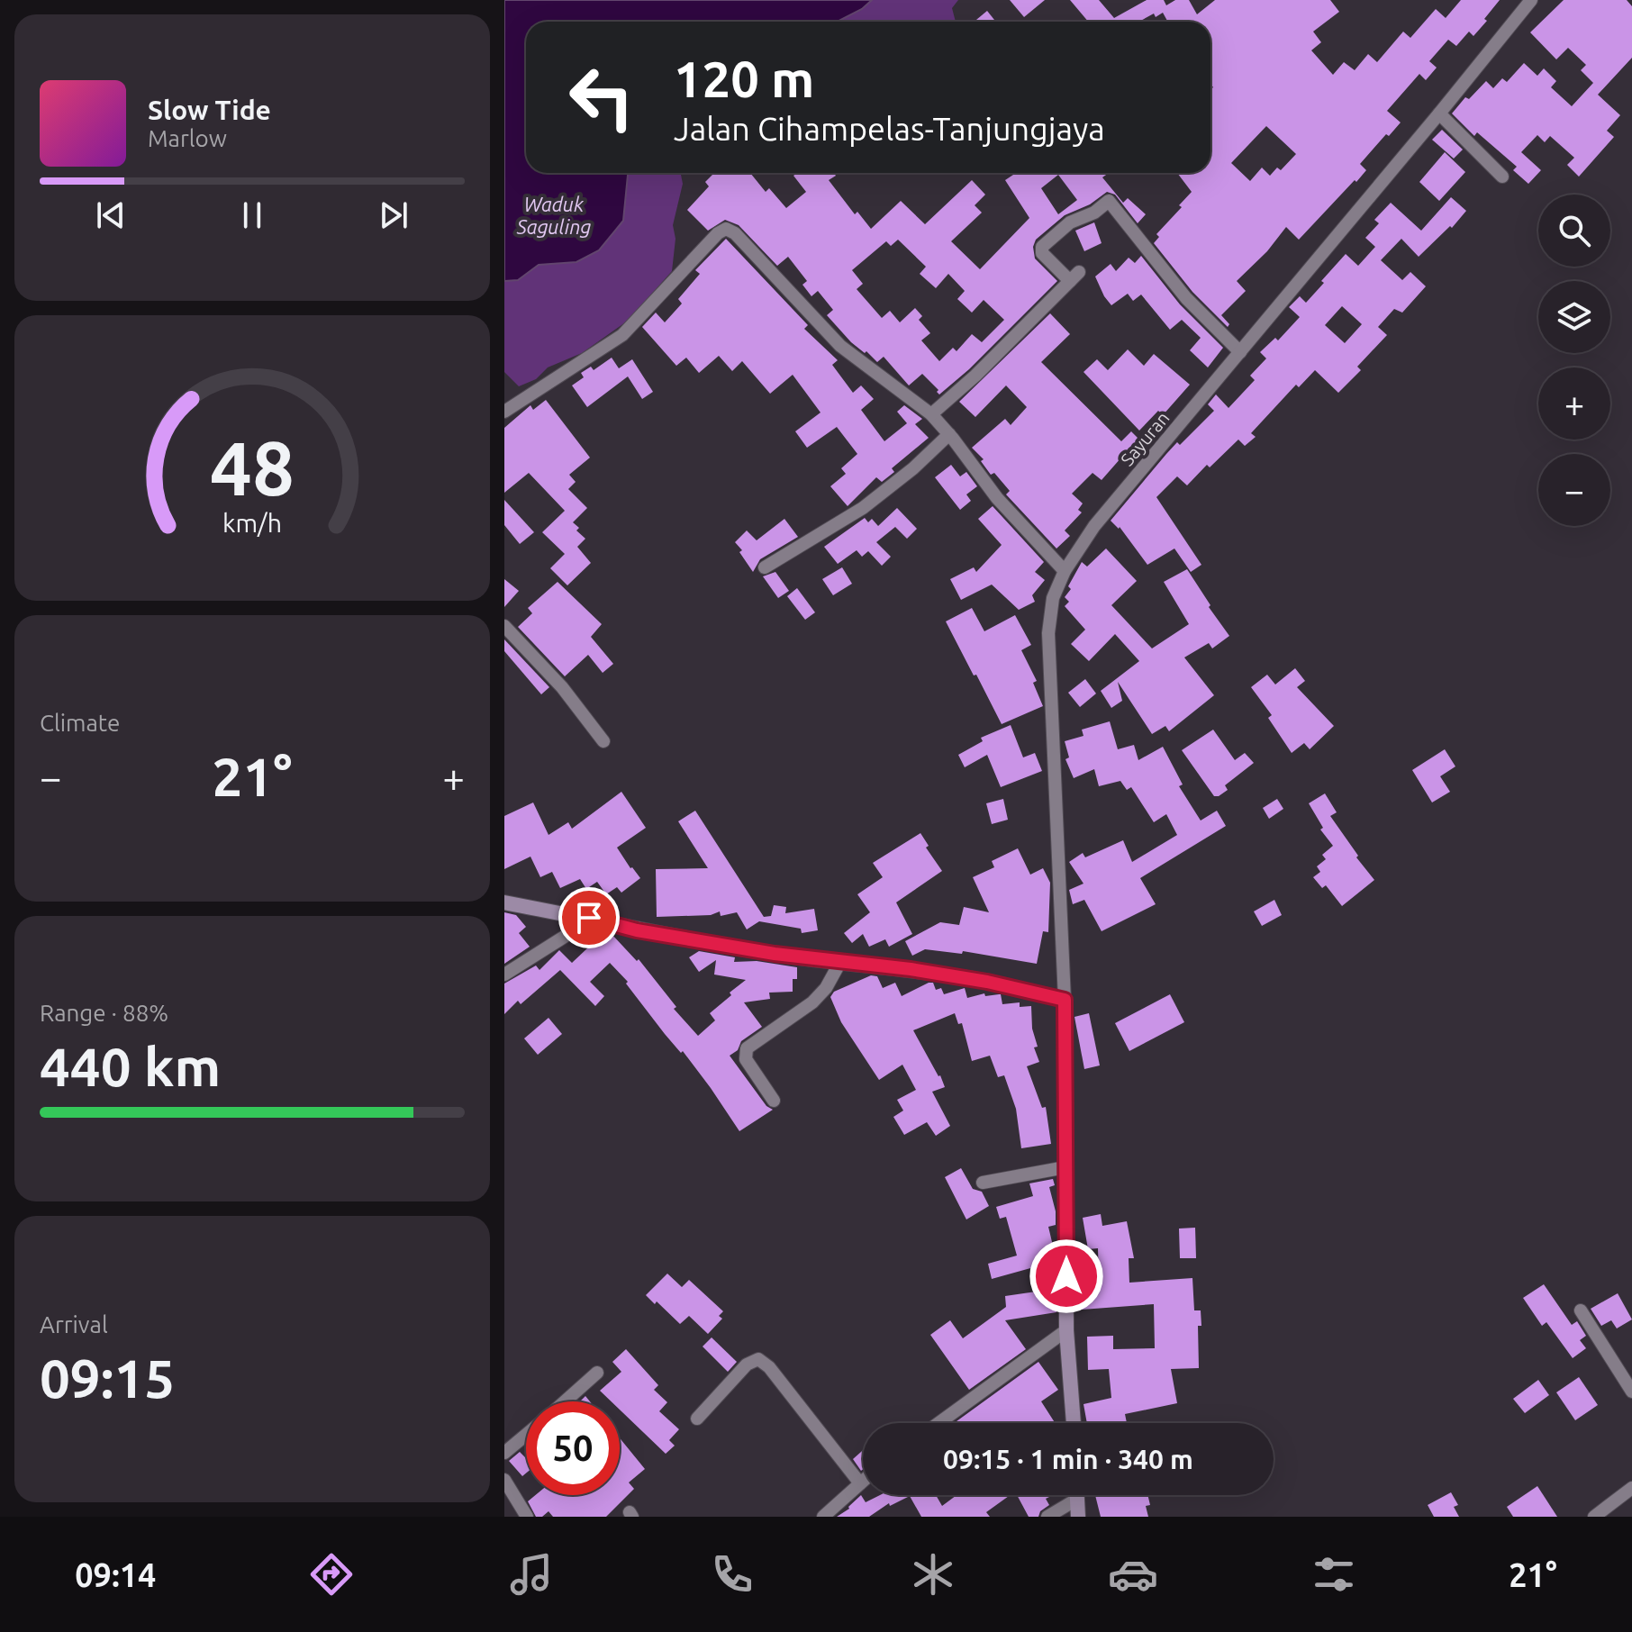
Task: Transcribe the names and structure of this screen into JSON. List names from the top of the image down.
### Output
{
  "streets": {
    "street": ["Sayuran"]
  },
  "water": ["Waduk Saguling"],
  "page": {
    "turn": ["120 m", "Jalan Cihampelas-Tanjungjaya"],
    "song": ["Slow Tide", "Marlow"],
    "map_buttons": ["+", "−"],
    "tile": [
      "Climate",
      ["Range · 88%", "440 km"],
      ["Arrival", "09:15"]
    ],
    "heat": ["−", "21°", "+"],
    "limit": "50",
    "trip": "09:15 · 1 min · 340 m",
    "tabs": ["09:14", "21°"],
    "gauge": ["48", "km/h"]
  }
}
